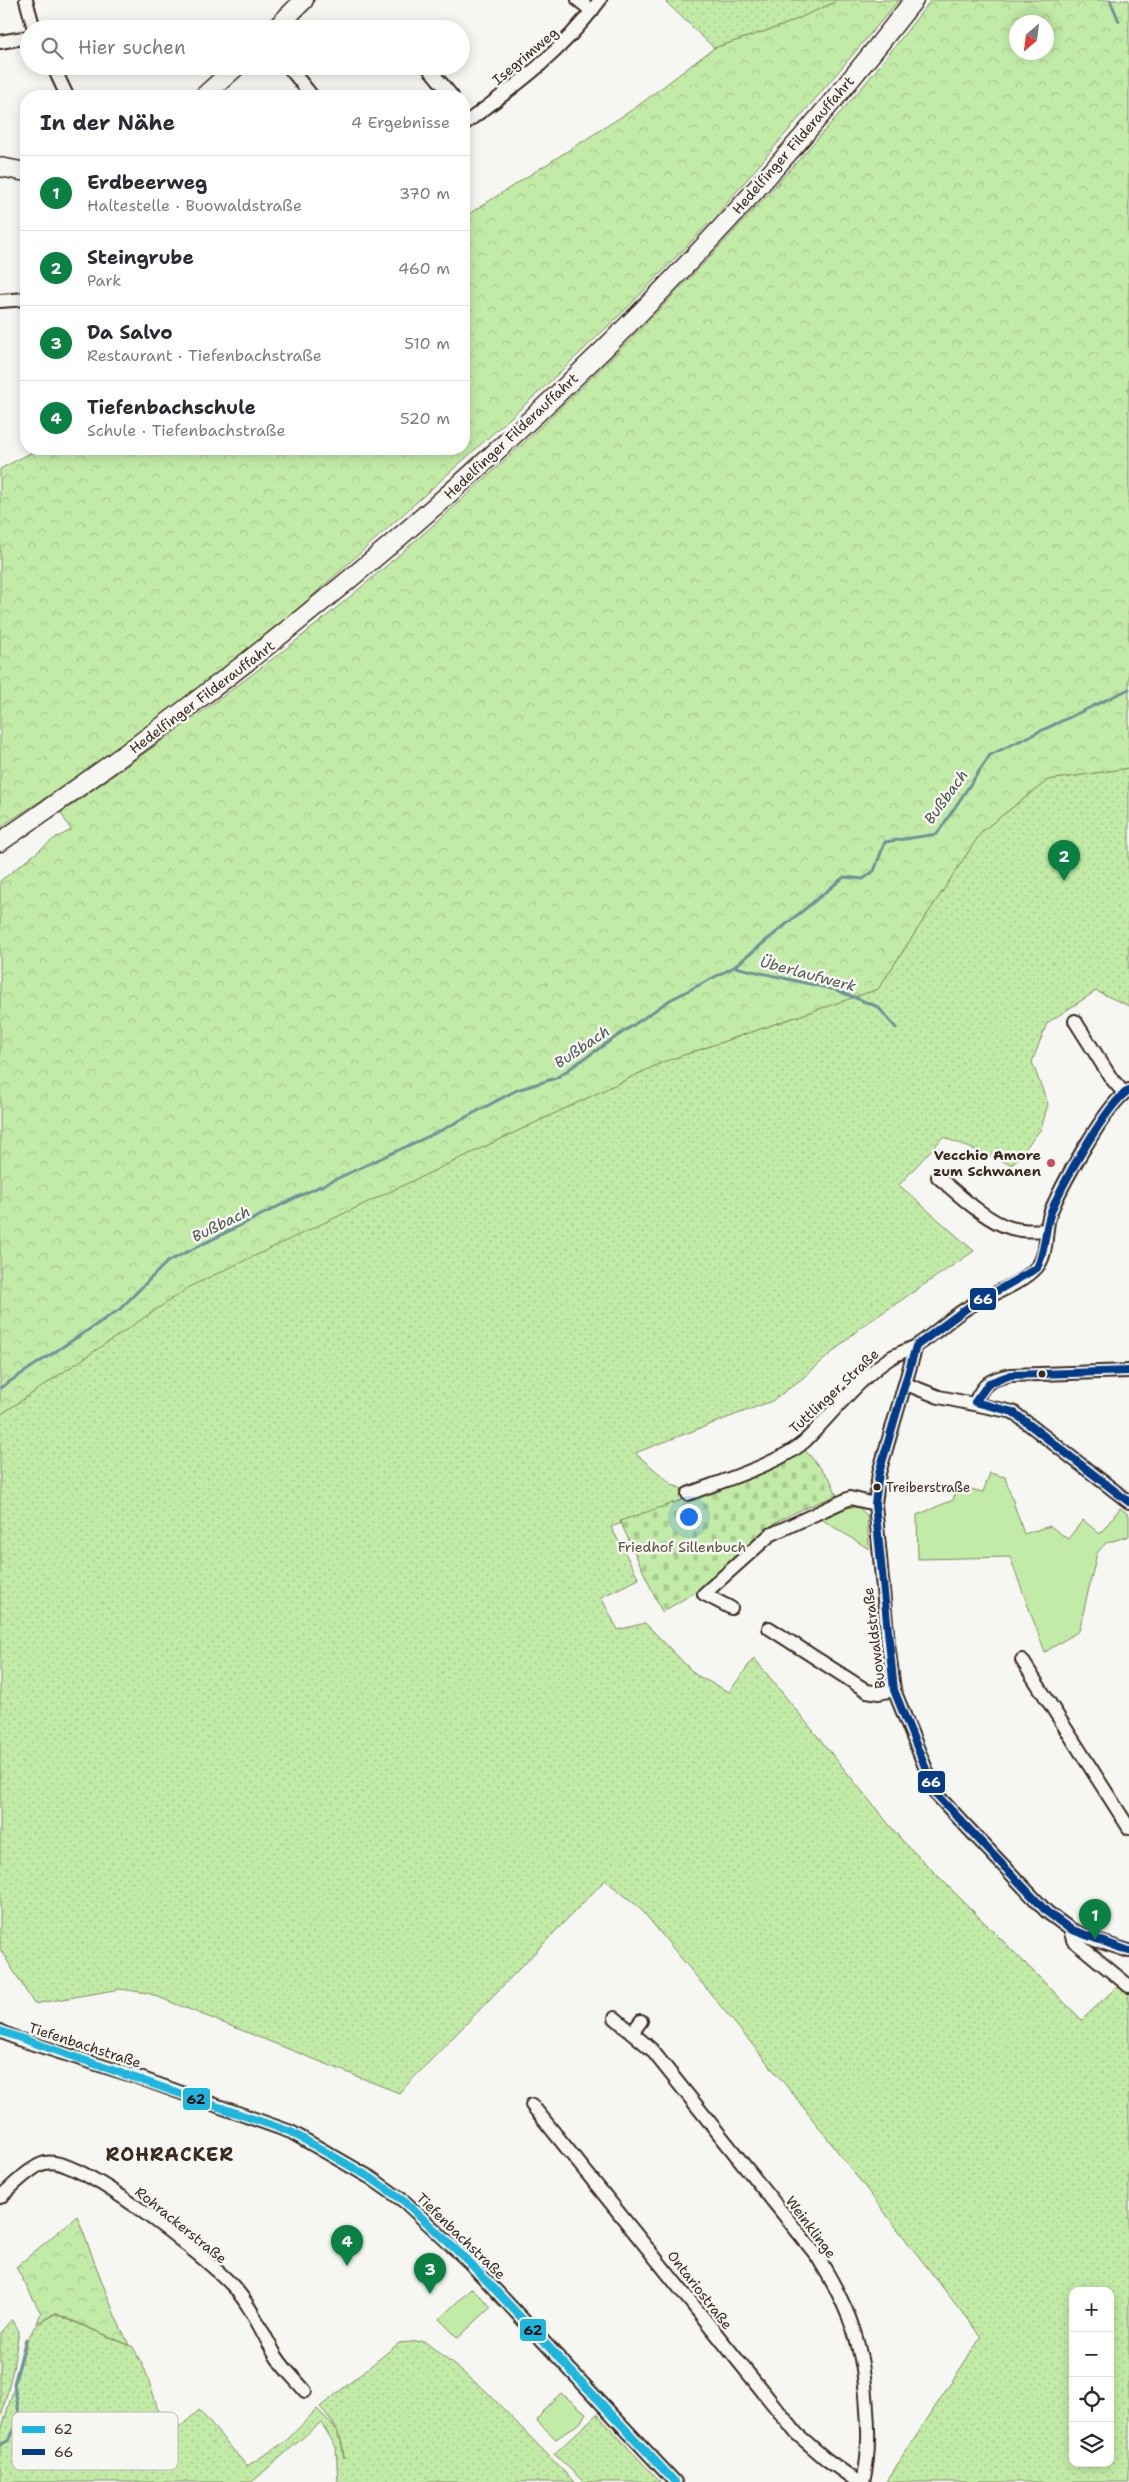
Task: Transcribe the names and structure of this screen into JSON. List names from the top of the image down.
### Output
{
  "streets": {
    "main road": ["Hedelfinger Filderauffahrt"],
    "street": [
      "Isegrimweg",
      "Tuttlinger Straße",
      "Buowaldstraße",
      "Tiefenbachstraße",
      "Rohrackerstraße",
      "Weinklinge",
      "Ontariostraße"
    ]
  },
  "crossings": [
    ["Tuttlinger Straße", "Buowaldstraße"]
  ],
  "districts": ["ROHRACKER"],
  "water": ["Bußbach", "Überlaufwerk"],
  "parks": ["Friedhof Sillenbuch"],
  "places": ["Vecchio Amore zum Schwanen", "Treiberstraße"],
  "lines": ["transit line 66", "transit line 62"],
  "legend": ["62", "66"],
  "north": "bottom left",
  "page": {
    "search": "Hier suchen",
    "heading": ["In der Nähe", "4 Ergebnisse"],
    "list": [
      {
        "mark": "1",
        "name": "Erdbeerweg",
        "note": "Haltestelle · Buowaldstraße",
        "value": "370 m"
      },
      {
        "mark": "2",
        "name": "Steingrube",
        "note": "Park",
        "value": "460 m"
      },
      {
        "mark": "3",
        "name": "Da Salvo",
        "note": "Restaurant · Tiefenbachstraße",
        "value": "510 m"
      },
      {
        "mark": "4",
        "name": "Tiefenbachschule",
        "note": "Schule · Tiefenbachstraße",
        "value": "520 m"
      }
    ],
    "pins": [
      "2",
      "1",
      "4",
      "3"
    ],
    "map_buttons": ["+", "−"]
  }
}
